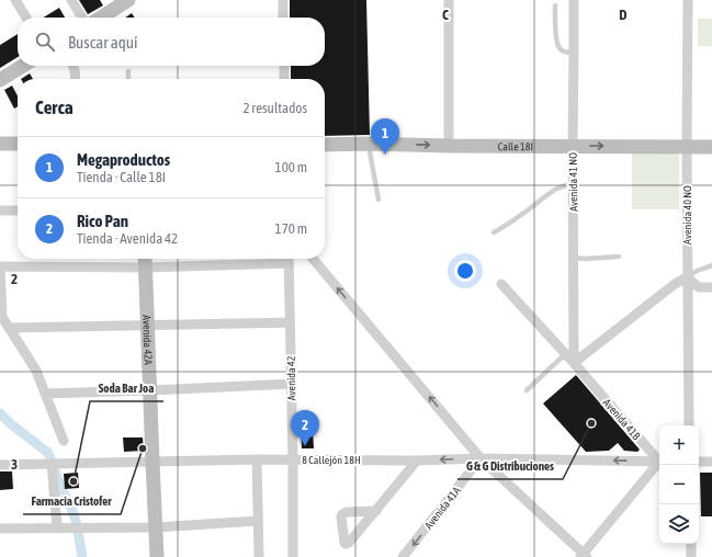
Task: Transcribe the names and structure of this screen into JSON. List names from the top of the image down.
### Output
{
  "streets": {
    "street": [
      "Calle 18I",
      "Avenida 41 NO",
      "Avenida 40 NO",
      "Avenida 42A",
      "Avenida 42",
      "Avenida 41B",
      "8 Callejón 18H",
      "Avenida 41A"
    ]
  },
  "crossings": [
    ["Calle 18I", "Avenida 41 NO"],
    ["Calle 18I", "Avenida 40 NO"],
    ["Avenida 41 NO", "Avenida 41B"],
    ["Avenida 42A", "8 Callejón 18H"],
    ["Avenida 42", "8 Callejón 18H"],
    ["8 Callejón 18H", "Avenida 41A"]
  ],
  "one_way": ["Calle 18I", "8 Callejón 18H"],
  "places": ["G & G Distribuciones", "Farmacia Cristofer", "Soda Bar Joa"],
  "page": {
    "search": "Buscar aquí",
    "heading": ["Cerca", "2 resultados"],
    "pins": ["1", "2"],
    "list": [
      {
        "mark": "1",
        "name": "Megaproductos",
        "note": "Tienda · Calle 18I",
        "value": "100 m"
      },
      {
        "mark": "2",
        "name": "Rico Pan",
        "note": "Tienda · Avenida 42",
        "value": "170 m"
      }
    ],
    "map_buttons": ["+", "−"]
  },
  "grid": {
    "columns": ["C", "D"],
    "rows": ["2", "3"]
  }
}
